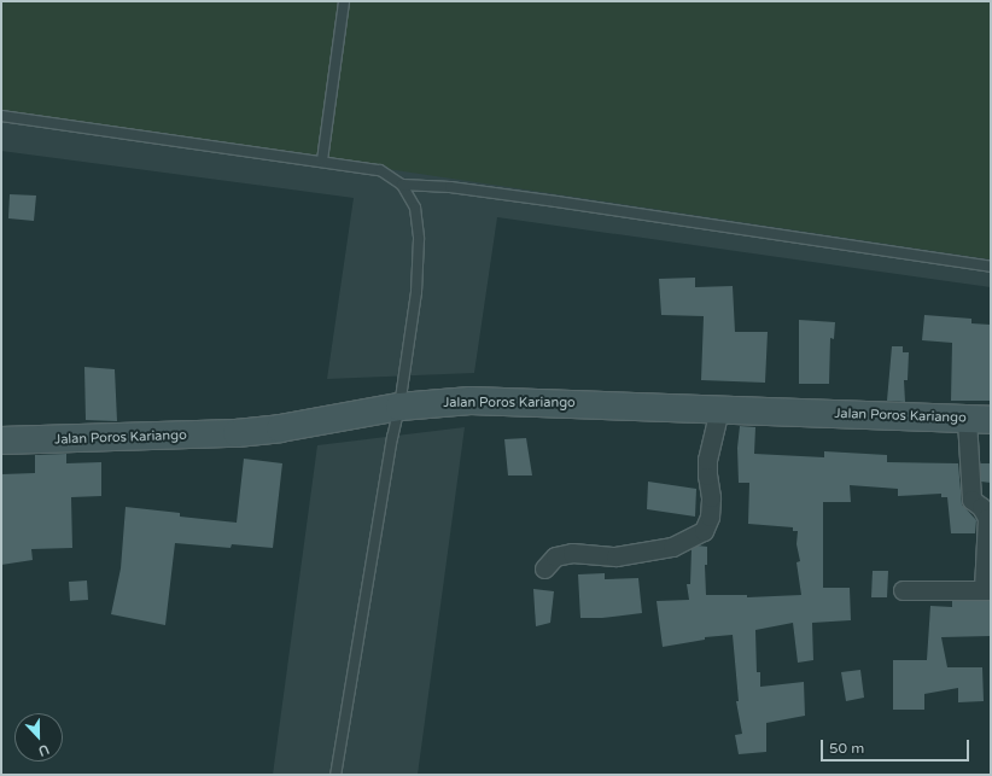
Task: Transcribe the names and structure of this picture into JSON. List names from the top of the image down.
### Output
{
  "streets": {
    "main road": ["Jalan Poros Kariango"]
  },
  "scale_bar": "50 m",
  "north": "bottom"
}
